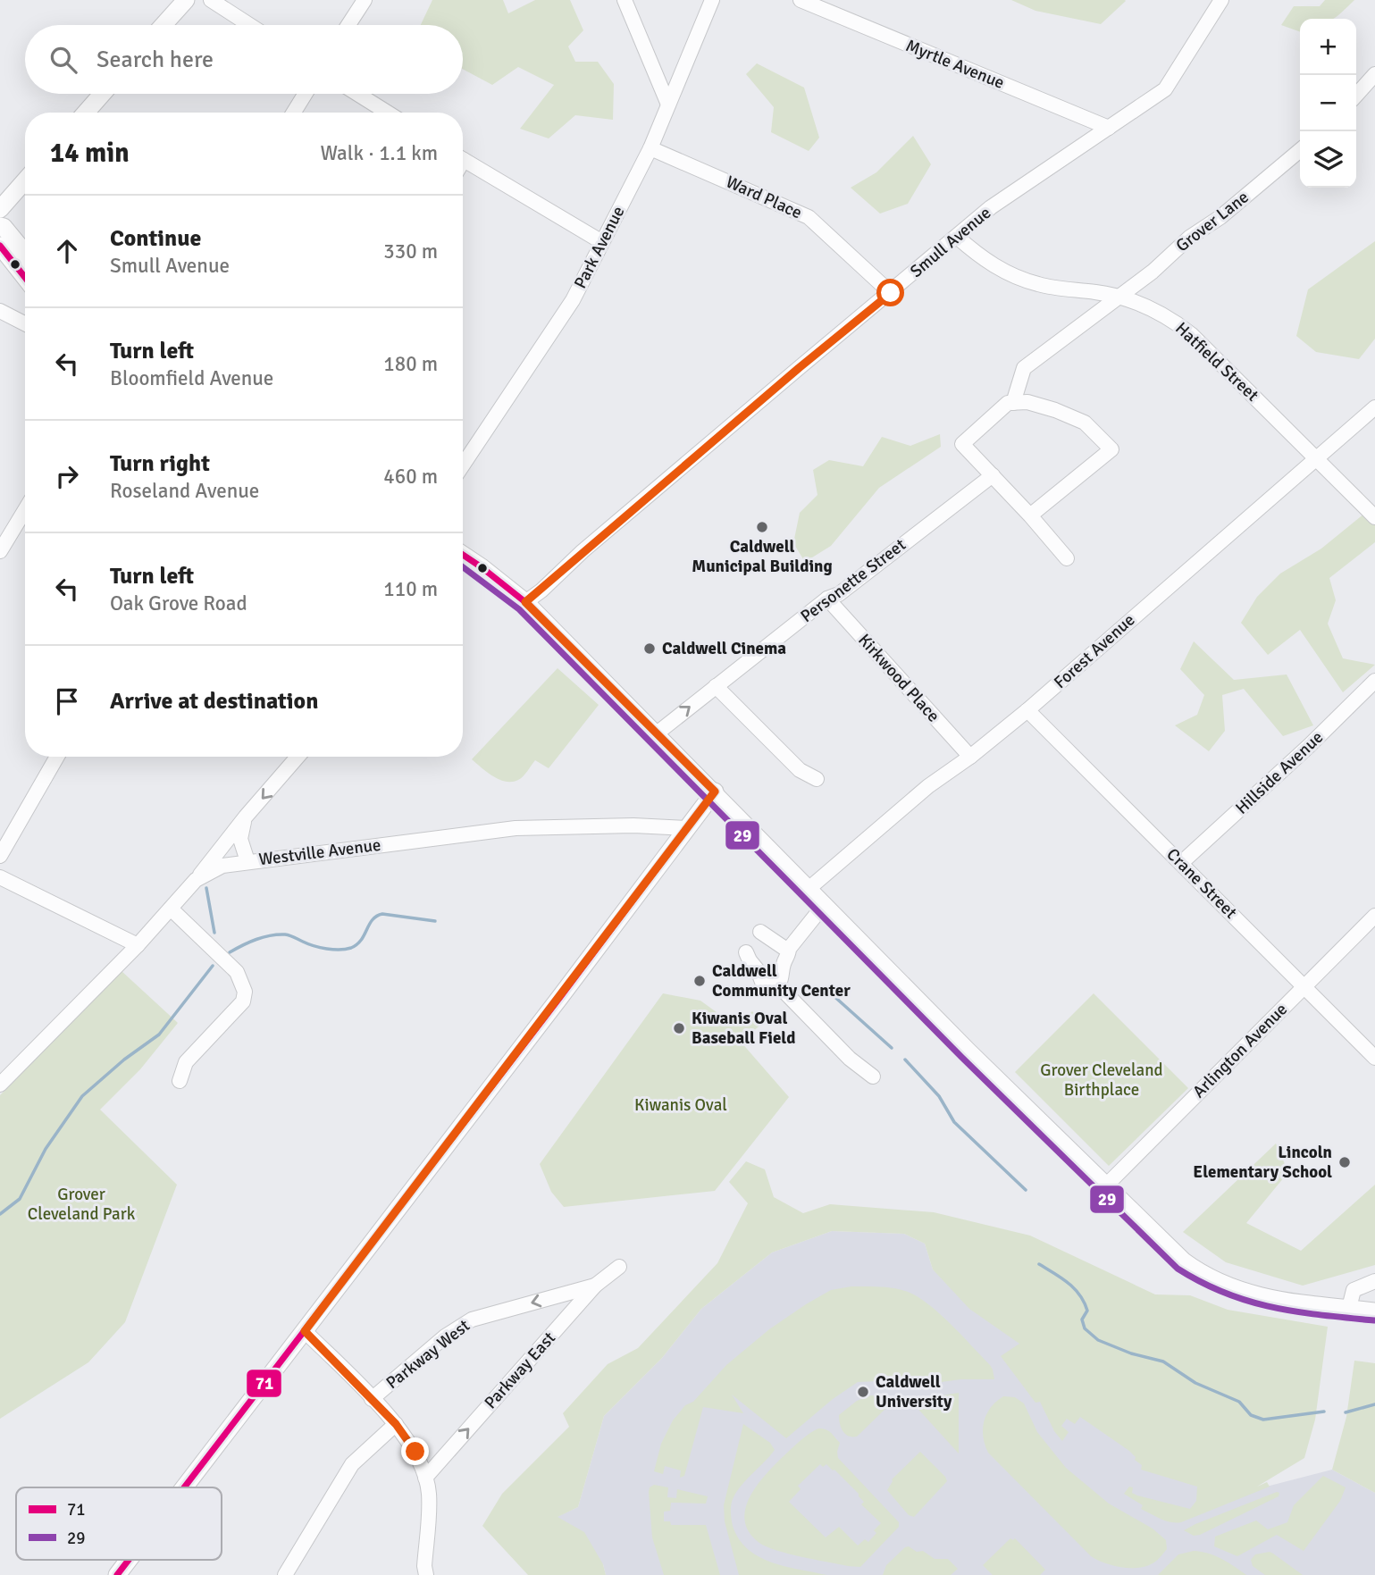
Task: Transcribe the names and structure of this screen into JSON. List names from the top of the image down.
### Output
{
  "streets": {
    "street": [
      "Myrtle Avenue",
      "Ward Place",
      "Grover Lane",
      "Smull Avenue",
      "Park Avenue",
      "Hatfield Street",
      "Personette Street",
      "Forest Avenue",
      "Kirkwood Place",
      "Hillside Avenue",
      "Westville Avenue",
      "Crane Street",
      "Arlington Avenue",
      "Parkway West",
      "Parkway East"
    ]
  },
  "crossings": [
    ["Myrtle Avenue", "Smull Avenue"],
    ["Ward Place", "Smull Avenue"],
    ["Ward Place", "Park Avenue"],
    ["Grover Lane", "Hatfield Street"],
    ["Smull Avenue", "Hatfield Street"],
    ["Hatfield Street", "Forest Avenue"],
    ["Personette Street", "Kirkwood Place"],
    ["Forest Avenue", "Kirkwood Place"],
    ["Forest Avenue", "Crane Street"],
    ["Hillside Avenue", "Crane Street"],
    ["Crane Street", "Arlington Avenue"],
    ["Parkway West", "Parkway East"]
  ],
  "one_way": ["Parkway West", "Parkway East"],
  "parks": ["Grover Cleveland Birthplace", "Kiwanis Oval", "Grover Cleveland Park"],
  "places": [
    "Caldwell Municipal Building",
    "Caldwell Cinema",
    "Caldwell Community Center",
    "Kiwanis Oval Baseball Field",
    "Lincoln Elementary School",
    "Caldwell University"
  ],
  "lines": ["transit line 71", "transit line 29"],
  "legend": ["71", "29"],
  "page": {
    "map_buttons": ["+", "−"],
    "search": "Search here",
    "heading": ["14 min", "Walk · 1.1 km"],
    "list": [
      ["Continue", "Smull Avenue", "330 m"],
      ["Turn left", "Bloomfield Avenue", "180 m"],
      ["Turn right", "Roseland Avenue", "460 m"],
      ["Turn left", "Oak Grove Road", "110 m"],
      "Arrive at destination"
    ]
  }
}
